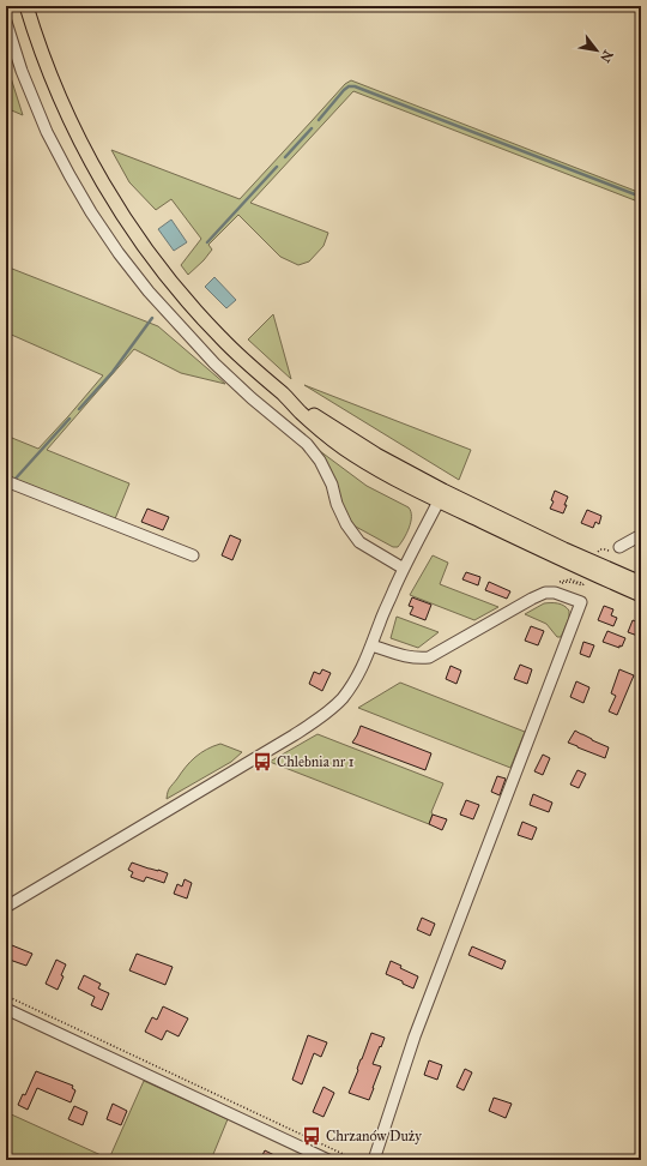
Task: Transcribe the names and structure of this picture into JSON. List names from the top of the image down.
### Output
{
  "places": {
    "bus stop": ["Chlebnia nr 1", "Chrzanów Duży"]
  },
  "north": "bottom right"
}
